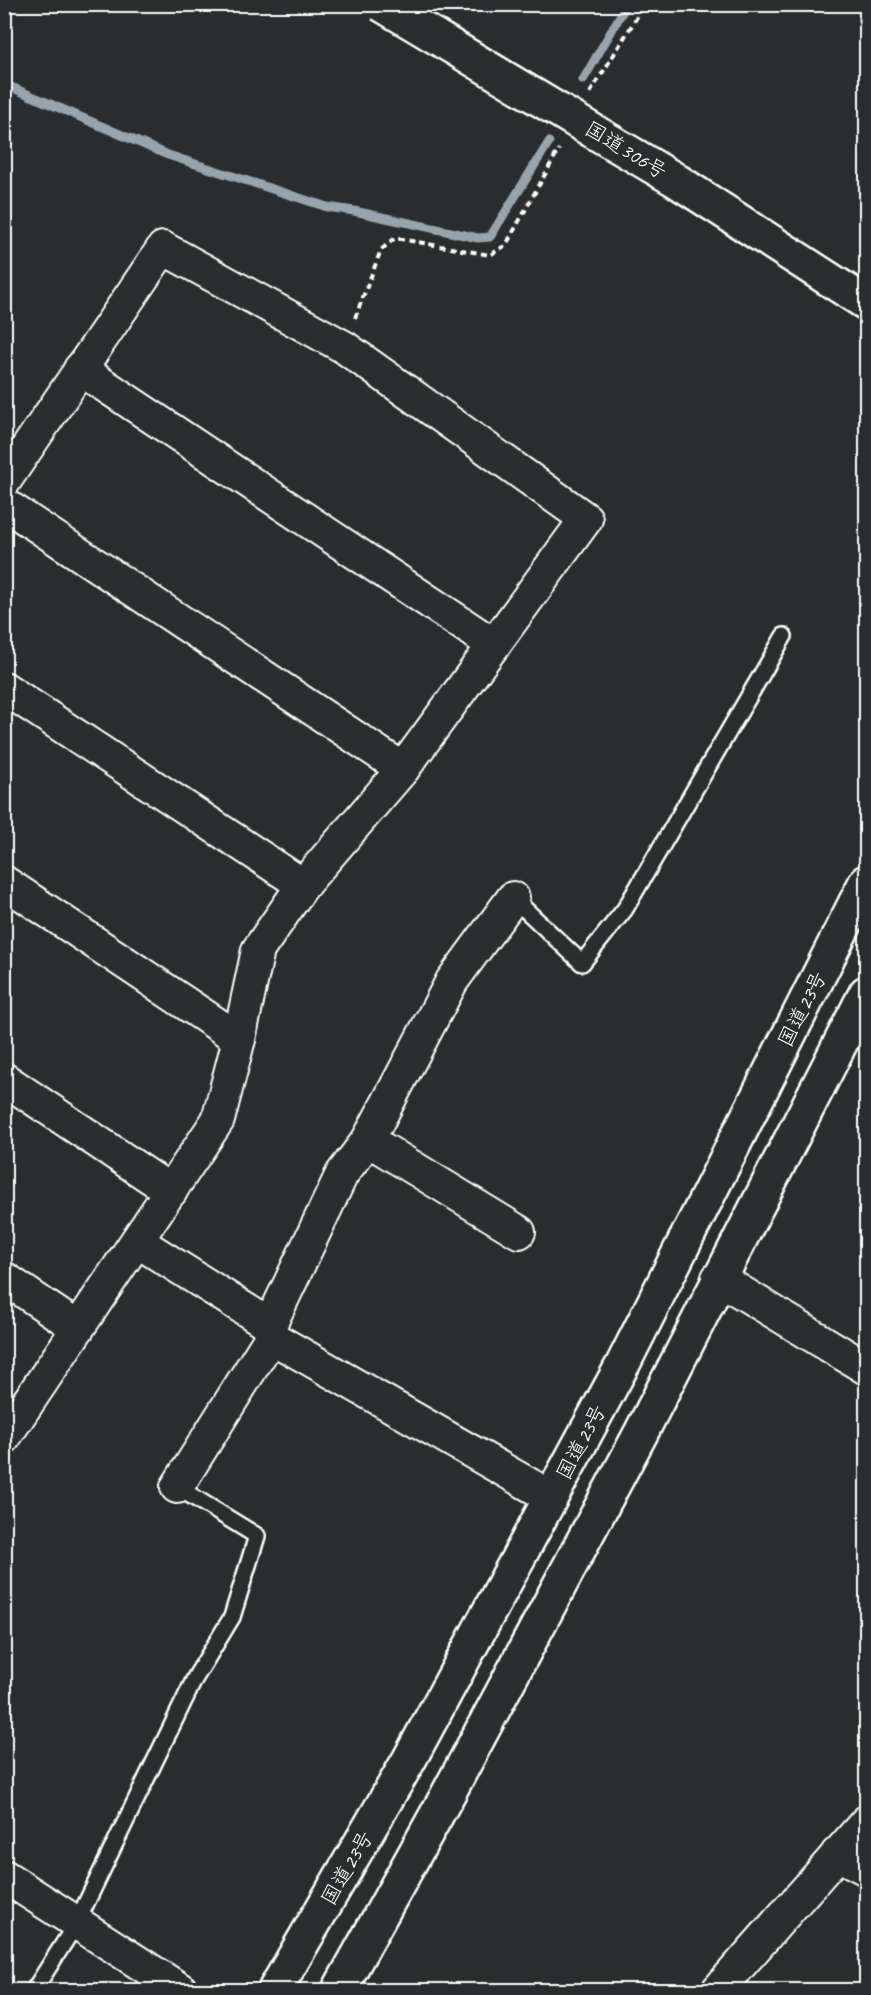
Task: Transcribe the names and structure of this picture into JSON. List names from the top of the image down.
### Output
{
  "streets": {
    "highway": ["国道306号", "国道23号"]
  }
}
